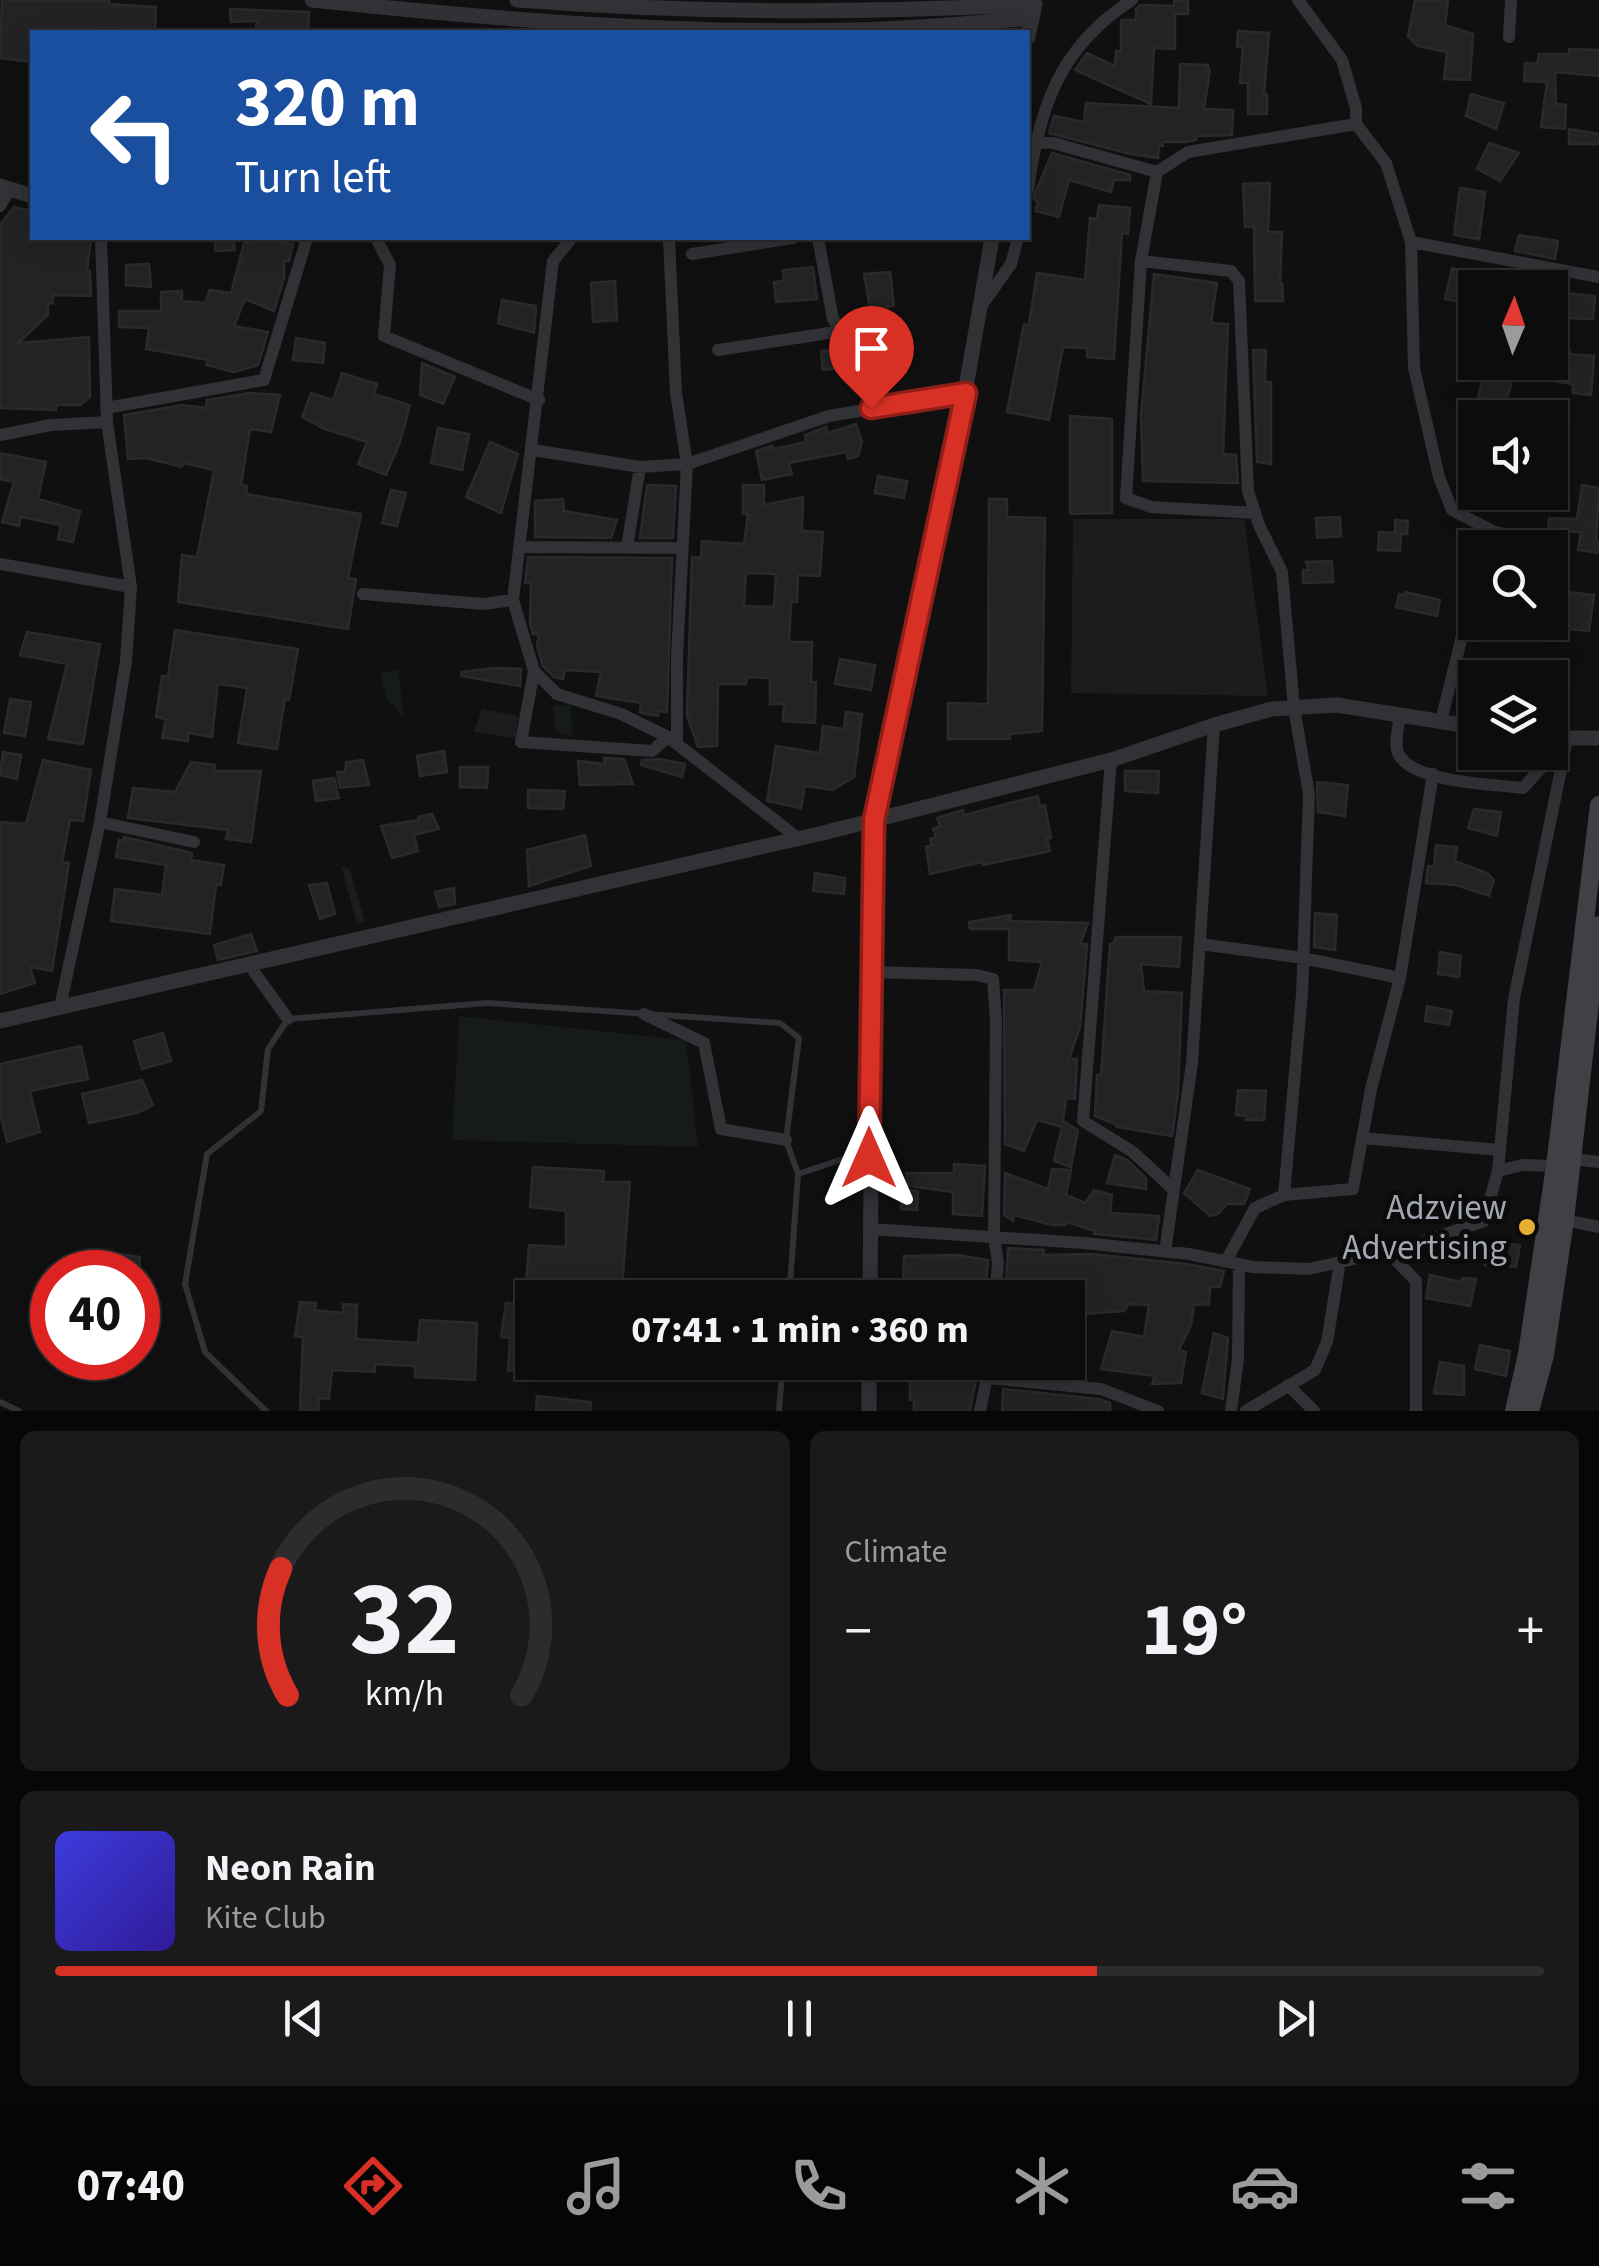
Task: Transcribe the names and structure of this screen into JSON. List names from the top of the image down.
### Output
{
  "places": ["Adzview Advertising"],
  "north": "top",
  "page": {
    "turn": ["320 m", "Turn left"],
    "limit": "40",
    "trip": "07:41 · 1 min · 360 m",
    "tile": "Climate",
    "heat": ["−", "19°", "+"],
    "song": ["Neon Rain", "Kite Club"],
    "tabs": "07:40",
    "gauge": ["32", "km/h"]
  }
}
